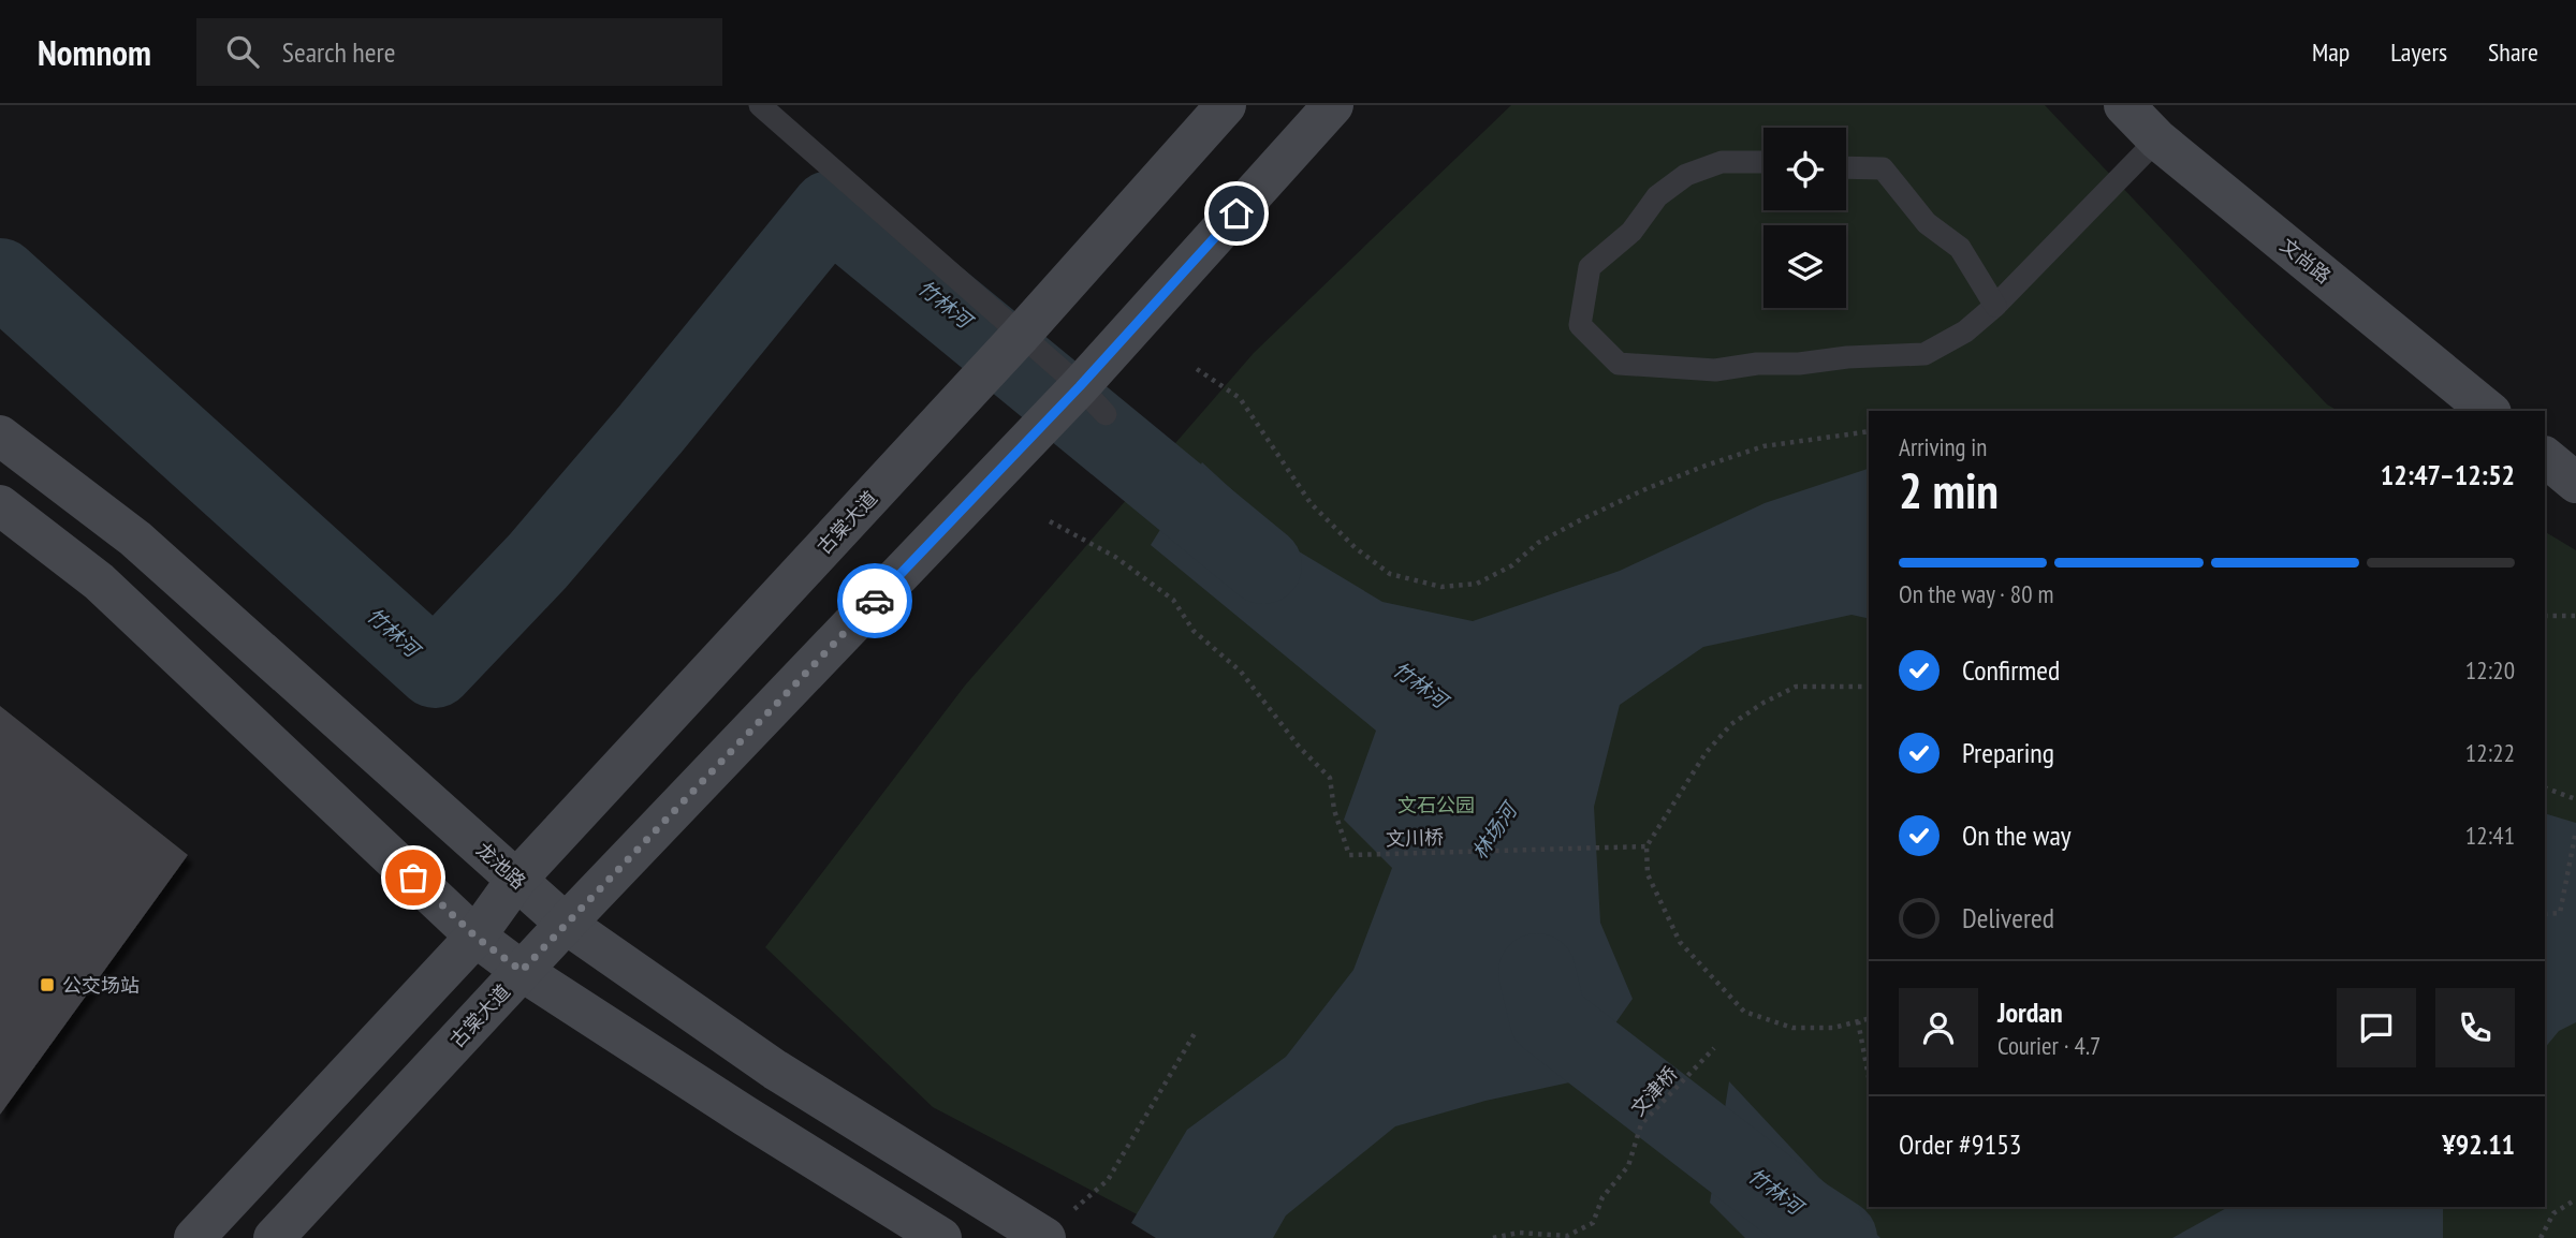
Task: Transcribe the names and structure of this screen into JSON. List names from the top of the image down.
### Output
{
  "streets": {
    "main road": ["文尚路", "古棠大道", "龙池路"],
    "path": ["文川桥", "文津桥"]
  },
  "crossings": [
    ["古棠大道", "龙池路"]
  ],
  "water": ["竹林河", "林场河"],
  "parks": ["文石公园"],
  "places": {
    "transit": ["公交场站"]
  },
  "page": {
    "header": "Nomnom",
    "search": "Search here",
    "nav": ["Map", "Layers", "Share"],
    "heading": ["2 min", "Arriving in", "12:47–12:52"],
    "panel": [
      "Jordan",
      "Courier · 4.7",
      "Order #9153",
      "¥92.11"
    ],
    "bar": "On the way · 80 m",
    "list": [
      ["Confirmed", "12:20"],
      ["Preparing", "12:22"],
      ["On the way", "12:41"],
      "Delivered"
    ]
  }
}
